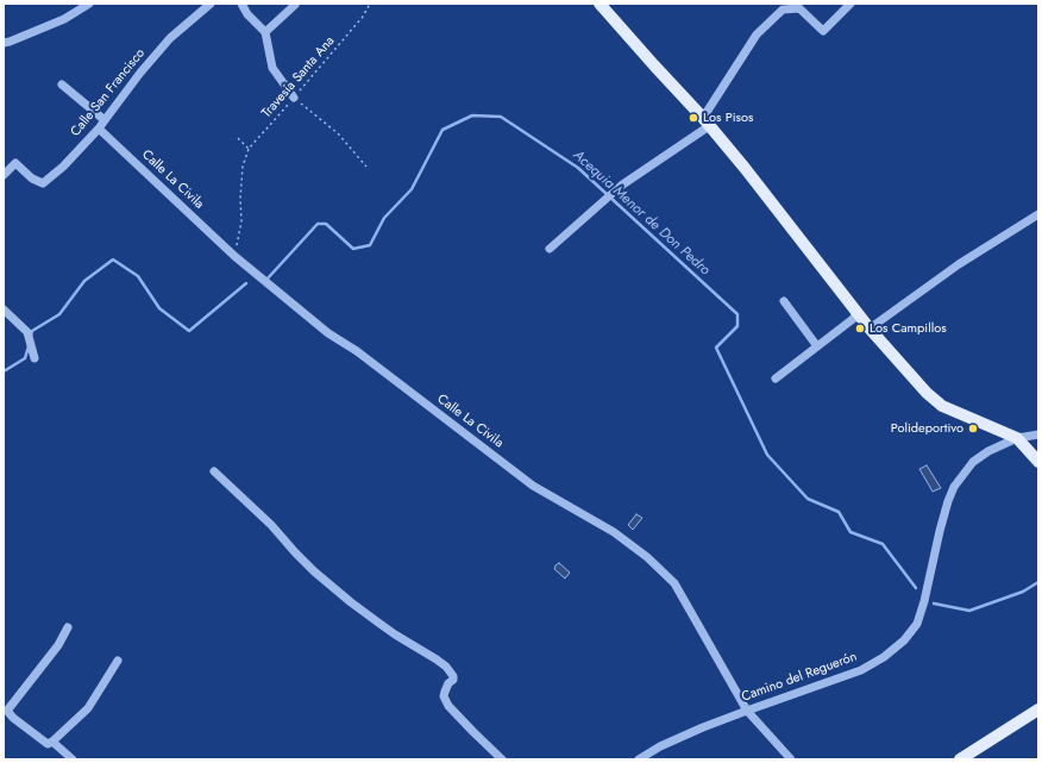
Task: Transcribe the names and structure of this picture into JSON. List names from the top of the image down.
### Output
{
  "streets": {
    "street": ["Calle San Francisco", "Calle La Civila", "Camino del Reguerón"],
    "path": ["Travesía Santa Ana"]
  },
  "crossings": [
    ["Calle San Francisco", "Calle La Civila"],
    ["Calle La Civila", "Camino del Reguerón"]
  ],
  "water": ["Acequia Menor de Don Pedro"],
  "places": ["Los Pisos", "Los Campillos", "Polideportivo"]
}
